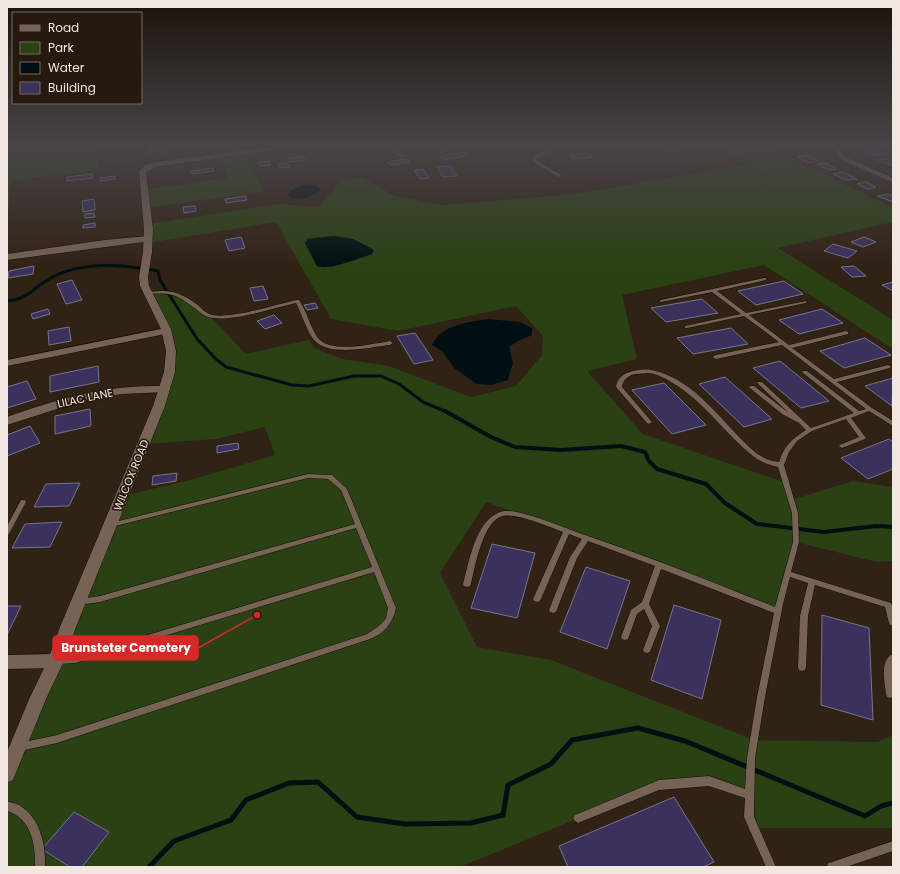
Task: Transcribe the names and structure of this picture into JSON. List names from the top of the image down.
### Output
{
  "streets": {
    "street": ["LILAC LANE", "WILCOX ROAD"]
  },
  "crossings": [
    ["LILAC LANE", "WILCOX ROAD"]
  ],
  "places": ["Brunsteter Cemetery"],
  "legend": [
    "Road",
    "Park",
    "Water",
    "Building"
  ]
}
